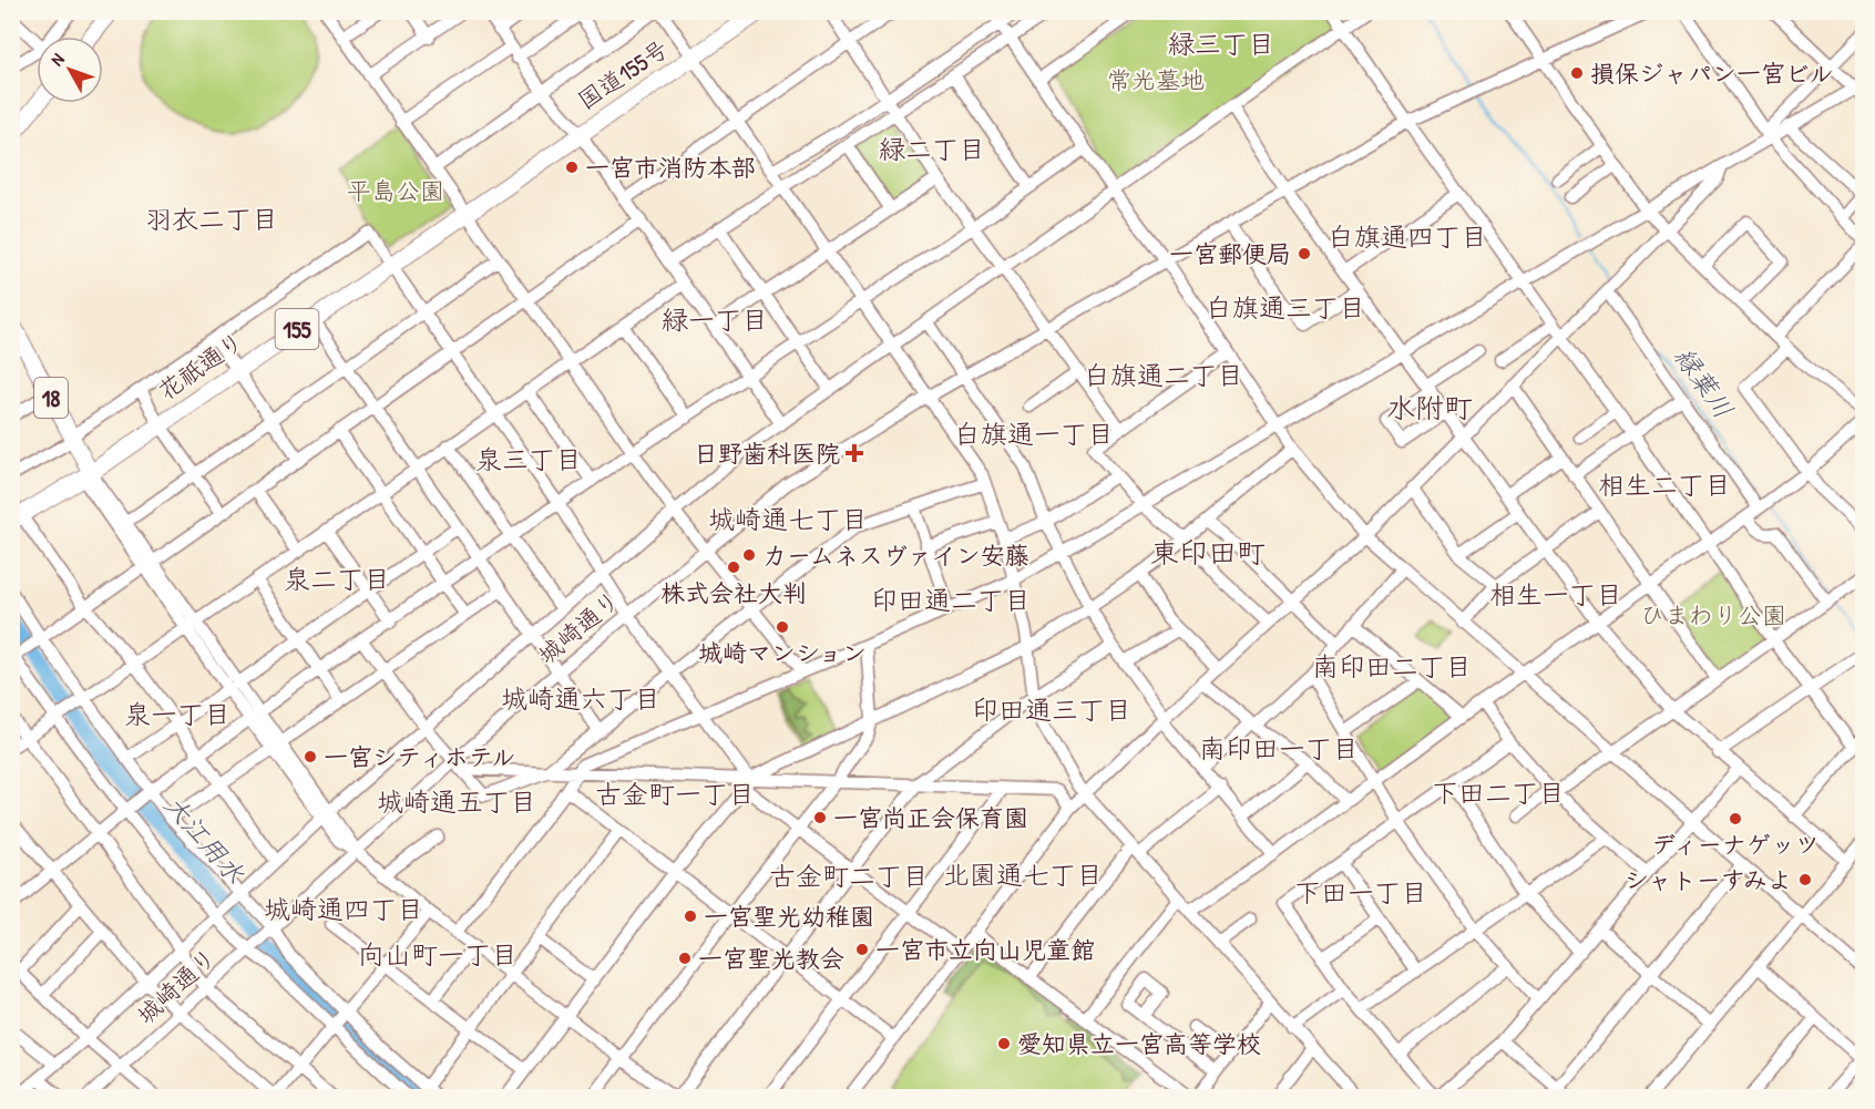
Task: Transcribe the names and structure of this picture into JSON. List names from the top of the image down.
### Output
{
  "streets": {
    "highway": ["国道155号", "155", "花祇通り"],
    "main road": ["18"],
    "street": ["城崎通り"]
  },
  "crossings": [
    ["国道155号", "花祇通り"],
    ["花祇通り", "18"]
  ],
  "districts": [
    "緑三丁目",
    "緑二丁目",
    "羽衣二丁目",
    "白旗通四丁目",
    "白旗通三丁目",
    "緑一丁目",
    "白旗通二丁目",
    "水附町",
    "白旗通一丁目",
    "泉三丁目",
    "相生二丁目",
    "城崎通七丁目",
    "東印田町",
    "泉二丁目",
    "相生一丁目",
    "印田通二丁目",
    "南印田二丁目",
    "城崎通六丁目",
    "印田通三丁目",
    "泉一丁目",
    "南印田一丁目",
    "下田二丁目",
    "古金町一丁目",
    "城崎通五丁目",
    "北園通七丁目",
    "古金町二丁目",
    "下田一丁目",
    "城崎通四丁目",
    "向山町一丁目"
  ],
  "water": ["縁葉川", "大江用水"],
  "parks": ["常光墓地", "平島公園", "ひまわり公園"],
  "places": {
    "other": [
      "損保ジャパン一宮ビル",
      "一宮市消防本部",
      "一宮郵便局",
      "カームネスヴァイン安藤",
      "株式会社大判",
      "城崎マンション",
      "一宮シティホテル",
      "一宮尚正会保育園",
      "ディーナゲッツ",
      "シャトーすみよ",
      "一宮聖光幼稚園",
      "一宮市立向山児童館",
      "一宮聖光教会",
      "愛知県立一宮高等学校"
    ],
    "health": ["日野歯科医院"]
  },
  "north": "top left"
}
